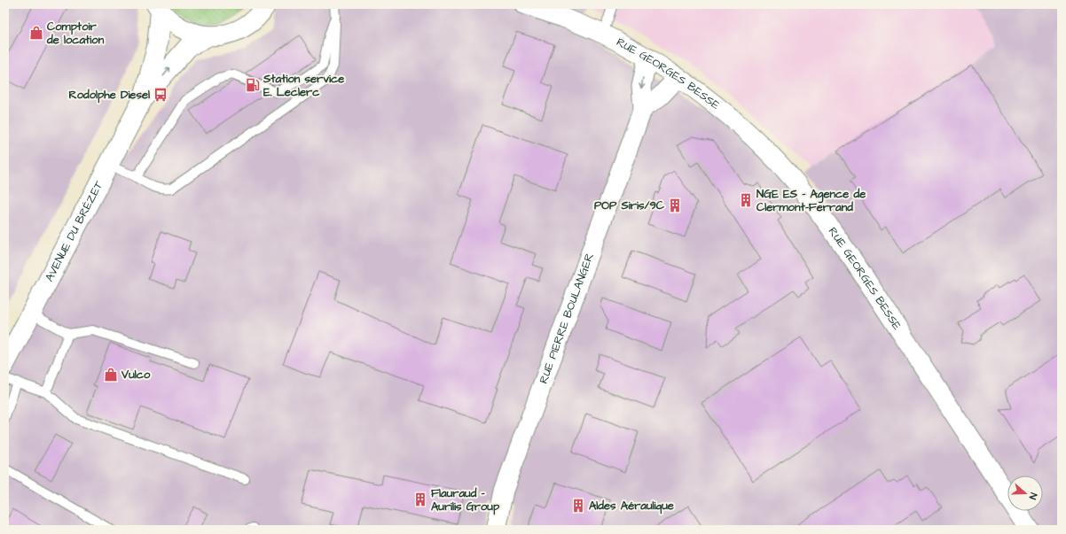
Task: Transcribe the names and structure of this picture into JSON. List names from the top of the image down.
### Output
{
  "streets": {
    "street": ["RUE GEORGES BESSE", "AVENUE DU BRÉZET", "RUE PIERRE BOULANGER"]
  },
  "crossings": [
    ["RUE GEORGES BESSE", "RUE PIERRE BOULANGER"]
  ],
  "places": {
    "shop": ["Comptoir de location", "Vulco"],
    "fuel station": ["Station service E. Leclerc"],
    "bus stop": ["Rodolphe Diesel"],
    "building": [
      "NGE ES - Agence de Clermont-Ferrand",
      "POP Siris/9C",
      "Flauraud - Aurilis Group",
      "Aldes Aéraulique"
    ]
  },
  "north": "right"
}
